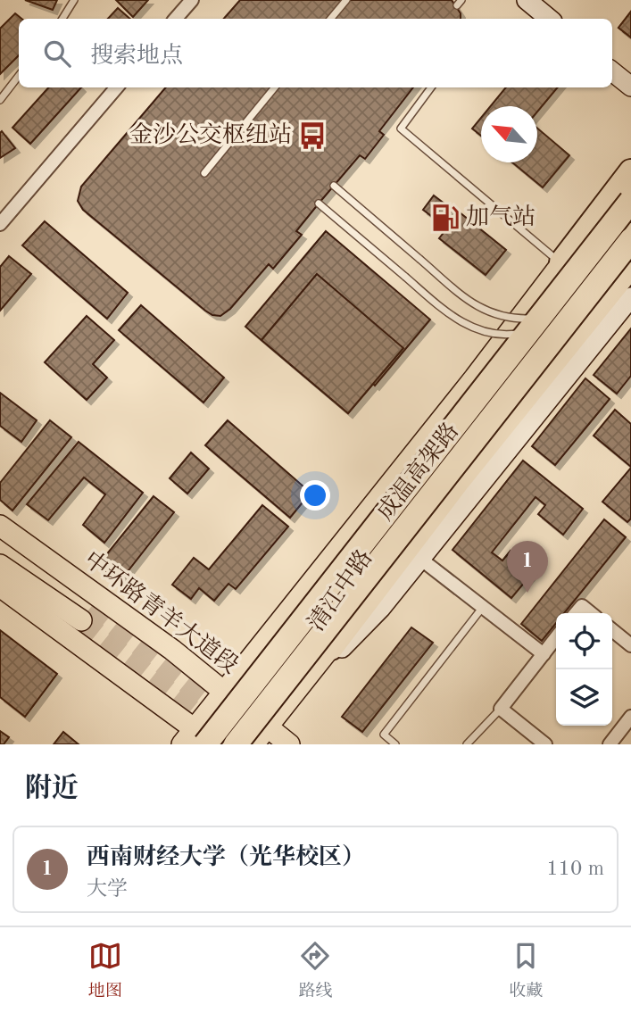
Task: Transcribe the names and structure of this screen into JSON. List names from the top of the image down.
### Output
{
  "streets": {
    "highway": ["成温高架路"],
    "main road": ["清江中路", "中环路青羊大道段"]
  },
  "crossings": [
    ["成温高架路", "清江中路"],
    ["清江中路", "中环路青羊大道段"]
  ],
  "places": {
    "bus stop": ["金沙公交枢纽站"],
    "fuel station": ["加气站"]
  },
  "north": "top left",
  "page": {
    "search": "搜索地点",
    "pins": "1",
    "heading": "附近",
    "list": [
      {
        "mark": "1",
        "name": "西南财经大学（光华校区）",
        "note": "大学",
        "value": "110 m"
      }
    ],
    "nav": ["地图", "路线", "收藏"]
  }
}
